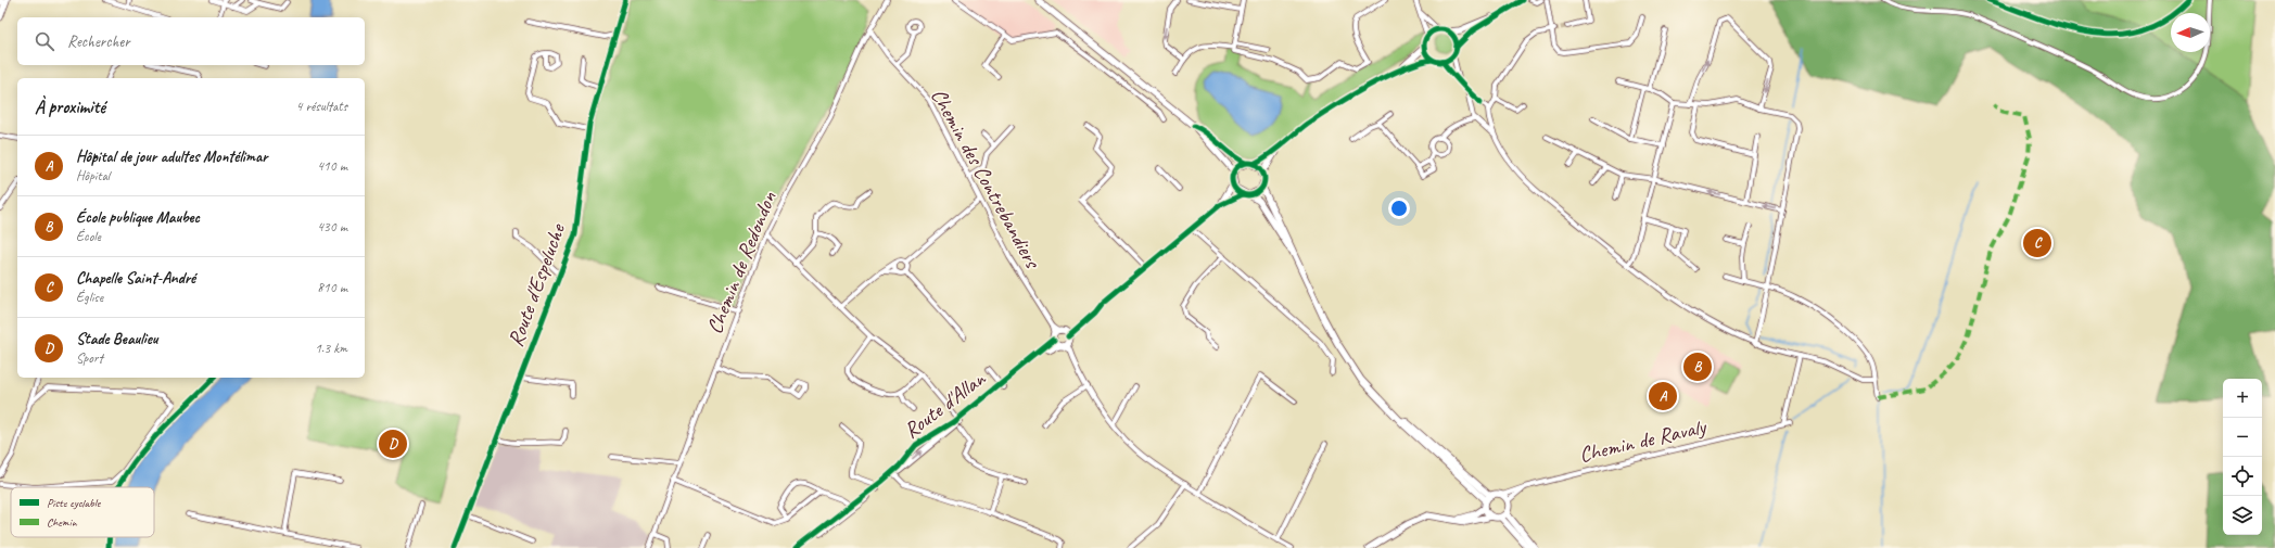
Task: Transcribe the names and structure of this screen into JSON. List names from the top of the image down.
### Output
{
  "streets": {
    "street": [
      "Chemin des Contrebandiers",
      "Chemin de Redondon",
      "Route d'Espeluche",
      "Route d'Allan",
      "Chemin de Ravaly"
    ]
  },
  "crossings": [
    ["Chemin des Contrebandiers", "Chemin de Redondon"],
    ["Chemin des Contrebandiers", "Route d'Allan"]
  ],
  "legend": ["Piste cyclable", "Chemin"],
  "north": "left",
  "page": {
    "search": "Rechercher",
    "heading": ["À proximité", "4 résultats"],
    "list": [
      {
        "mark": "A",
        "name": "Hôpital de jour adultes Montélimar",
        "note": "Hôpital",
        "value": "410 m"
      },
      {
        "mark": "B",
        "name": "École publique Maubec",
        "note": "École",
        "value": "430 m"
      },
      {
        "mark": "C",
        "name": "Chapelle Saint-André",
        "note": "Église",
        "value": "810 m"
      },
      {
        "mark": "D",
        "name": "Stade Beaulieu",
        "note": "Sport",
        "value": "1.3 km"
      }
    ],
    "pins": [
      "C",
      "B",
      "A",
      "D"
    ],
    "map_buttons": ["+", "−"]
  }
}
